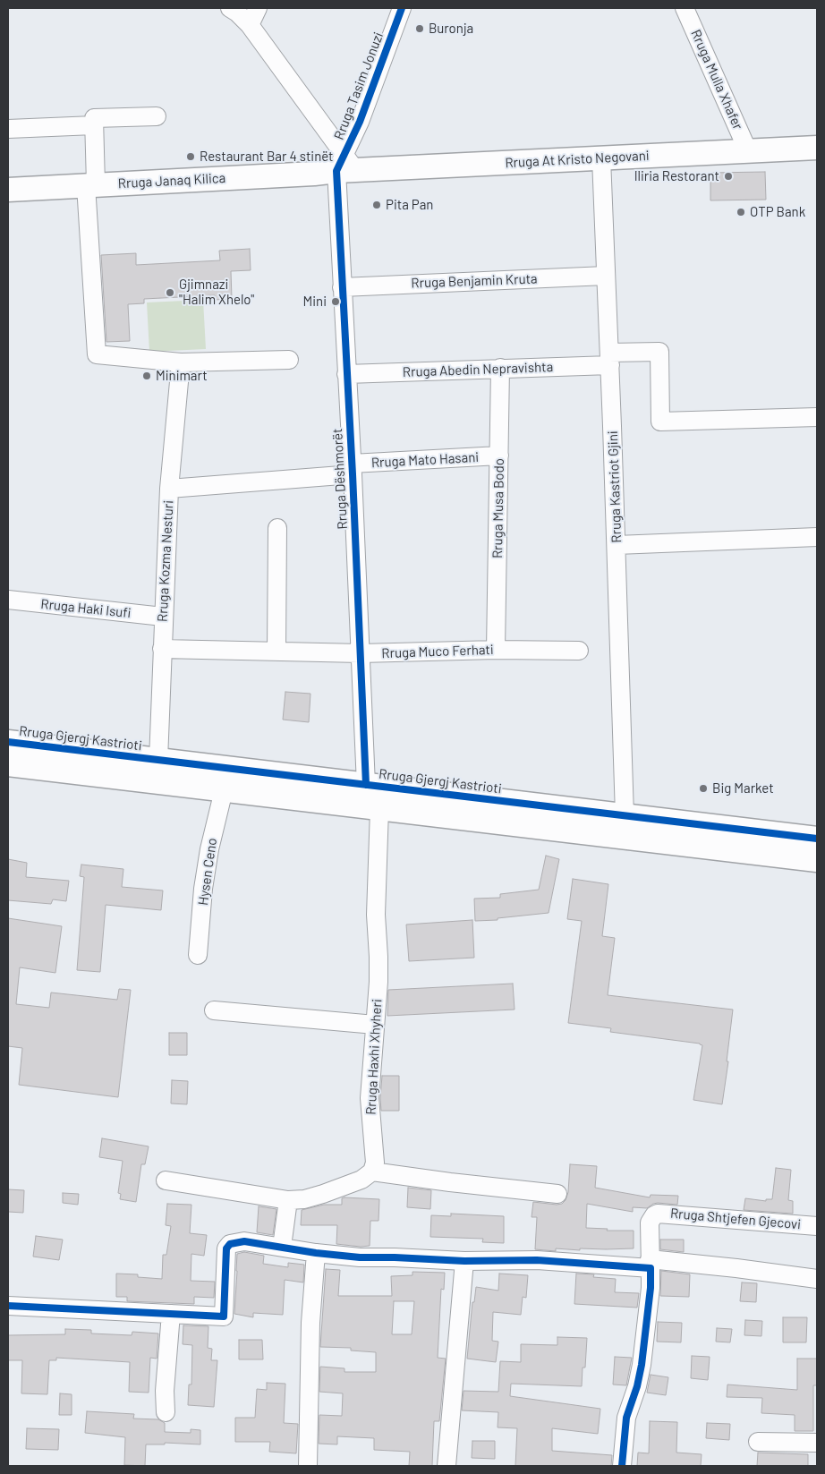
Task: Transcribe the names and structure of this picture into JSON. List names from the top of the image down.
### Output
{
  "streets": {
    "main road": ["Rruga At Kristo Negovani", "Rruga Janaq Kilica", "Rruga Gjergj Kastrioti"],
    "street": [
      "Rruga Mulla Xhafer",
      "Rruga Tasim Jonuzi",
      "Rruga Benjamin Kruta",
      "Rruga Abedin Nepravishta",
      "Rruga Mato Hasani",
      "Rruga Dëshmorët",
      "Rruga Kastriot Gjini",
      "Rruga Musa Bodo",
      "Rruga Kozma Nesturi",
      "Rruga Haki Isufi",
      "Rruga Muco Ferhati",
      "Hysen Ceno",
      "Rruga Haxhi Xhyheri",
      "Rruga Shtjefen Gjecovi"
    ]
  },
  "crossings": [
    ["Rruga Mulla Xhafer", "Rruga At Kristo Negovani"],
    ["Rruga Tasim Jonuzi", "Rruga At Kristo Negovani"],
    ["Rruga Tasim Jonuzi", "Rruga Janaq Kilica"],
    ["Rruga Tasim Jonuzi", "Rruga Dëshmorët"],
    ["Rruga At Kristo Negovani", "Rruga Janaq Kilica"],
    ["Rruga At Kristo Negovani", "Rruga Dëshmorët"],
    ["Rruga At Kristo Negovani", "Rruga Kastriot Gjini"],
    ["Rruga Janaq Kilica", "Rruga Dëshmorët"],
    ["Rruga Benjamin Kruta", "Rruga Dëshmorët"],
    ["Rruga Benjamin Kruta", "Rruga Kastriot Gjini"],
    ["Rruga Abedin Nepravishta", "Rruga Dëshmorët"],
    ["Rruga Abedin Nepravishta", "Rruga Kastriot Gjini"],
    ["Rruga Abedin Nepravishta", "Rruga Musa Bodo"],
    ["Rruga Mato Hasani", "Rruga Dëshmorët"],
    ["Rruga Mato Hasani", "Rruga Musa Bodo"],
    ["Rruga Mato Hasani", "Rruga Kozma Nesturi"],
    ["Rruga Dëshmorët", "Rruga Muco Ferhati"],
    ["Rruga Dëshmorët", "Rruga Gjergj Kastrioti"],
    ["Rruga Kastriot Gjini", "Rruga Gjergj Kastrioti"],
    ["Rruga Musa Bodo", "Rruga Muco Ferhati"],
    ["Rruga Kozma Nesturi", "Rruga Haki Isufi"],
    ["Rruga Kozma Nesturi", "Rruga Muco Ferhati"],
    ["Rruga Kozma Nesturi", "Rruga Gjergj Kastrioti"]
  ],
  "places": [
    "Buronja",
    "Restaurant Bar 4 stinët",
    "Iliria Restorant",
    "Pita Pan",
    "OTP Bank",
    "Gjimnazi \"Halim Xhelo\"",
    "Mini",
    "Minimart",
    "Big Market"
  ]
}
